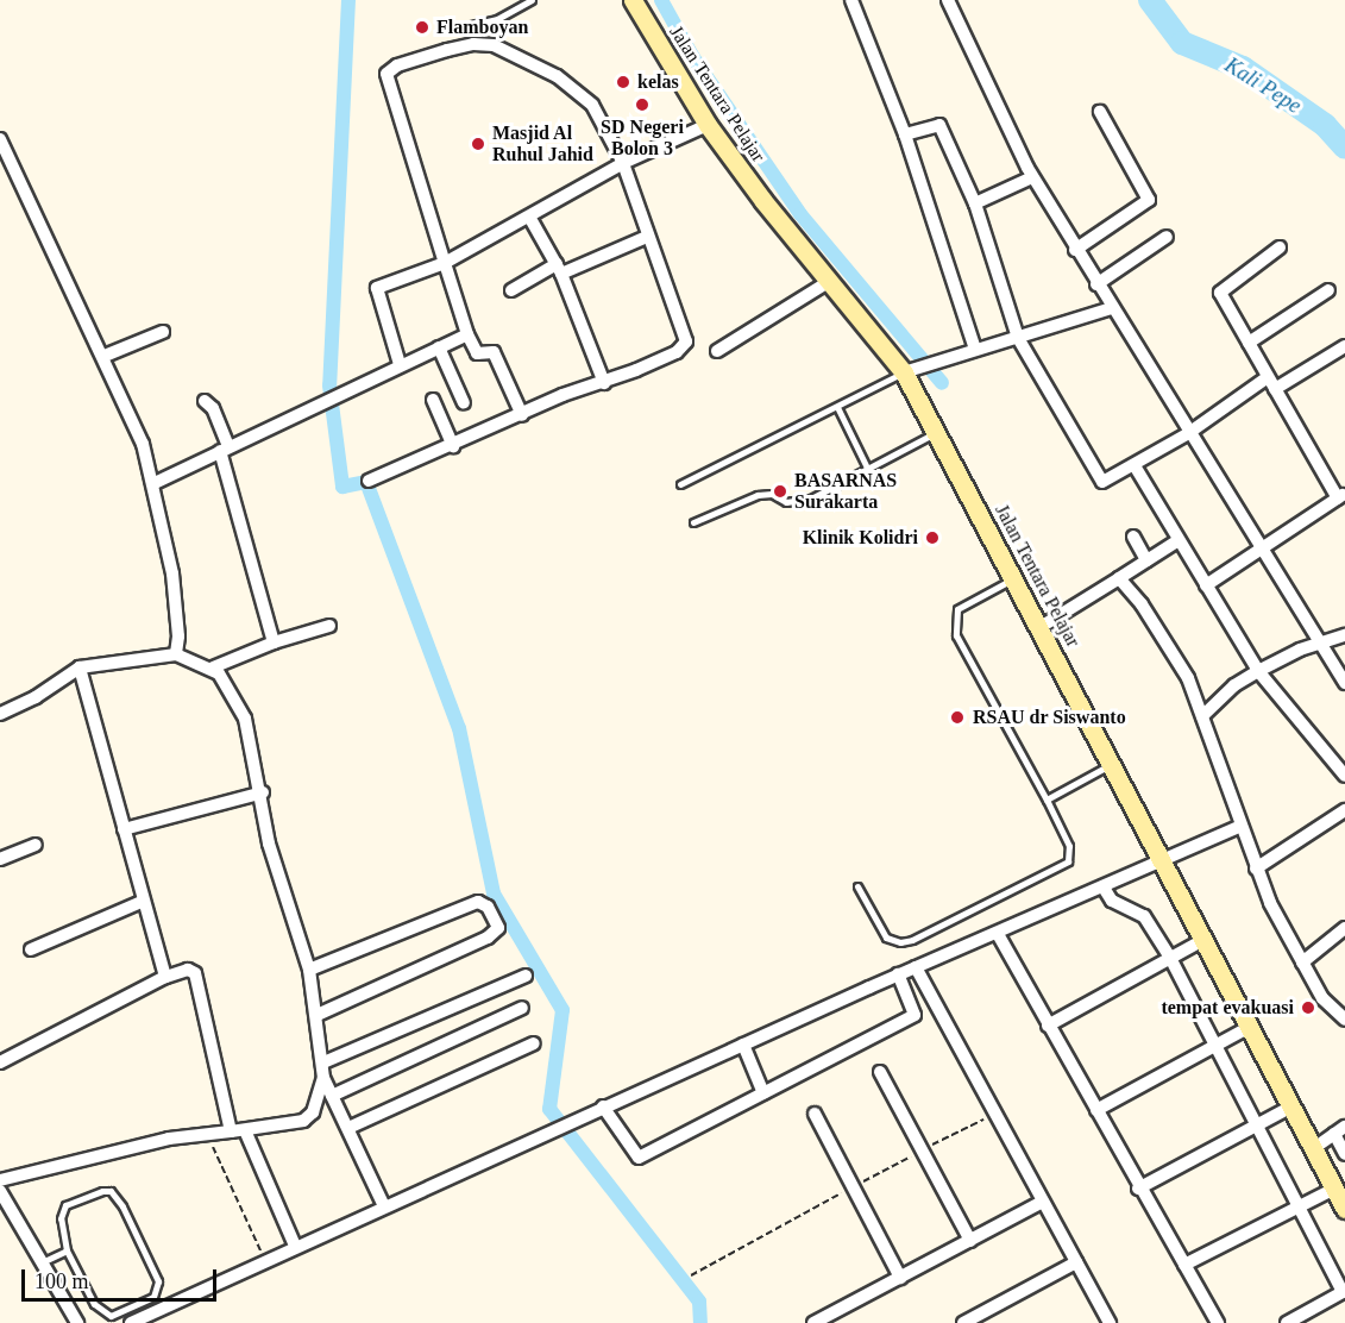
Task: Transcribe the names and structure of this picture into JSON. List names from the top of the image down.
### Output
{
  "streets": {
    "main road": ["Jalan Tentara Pelajar"]
  },
  "water": ["Kali Pepe"],
  "places": [
    "Flamboyan",
    "kelas",
    "SD Negeri Bolon 3",
    "Masjid Al Ruhul Jahid",
    "BASARNAS Surakarta",
    "Klinik Kolidri",
    "RSAU dr Siswanto",
    "tempat evakuasi"
  ],
  "scale_bar": "100 m"
}
